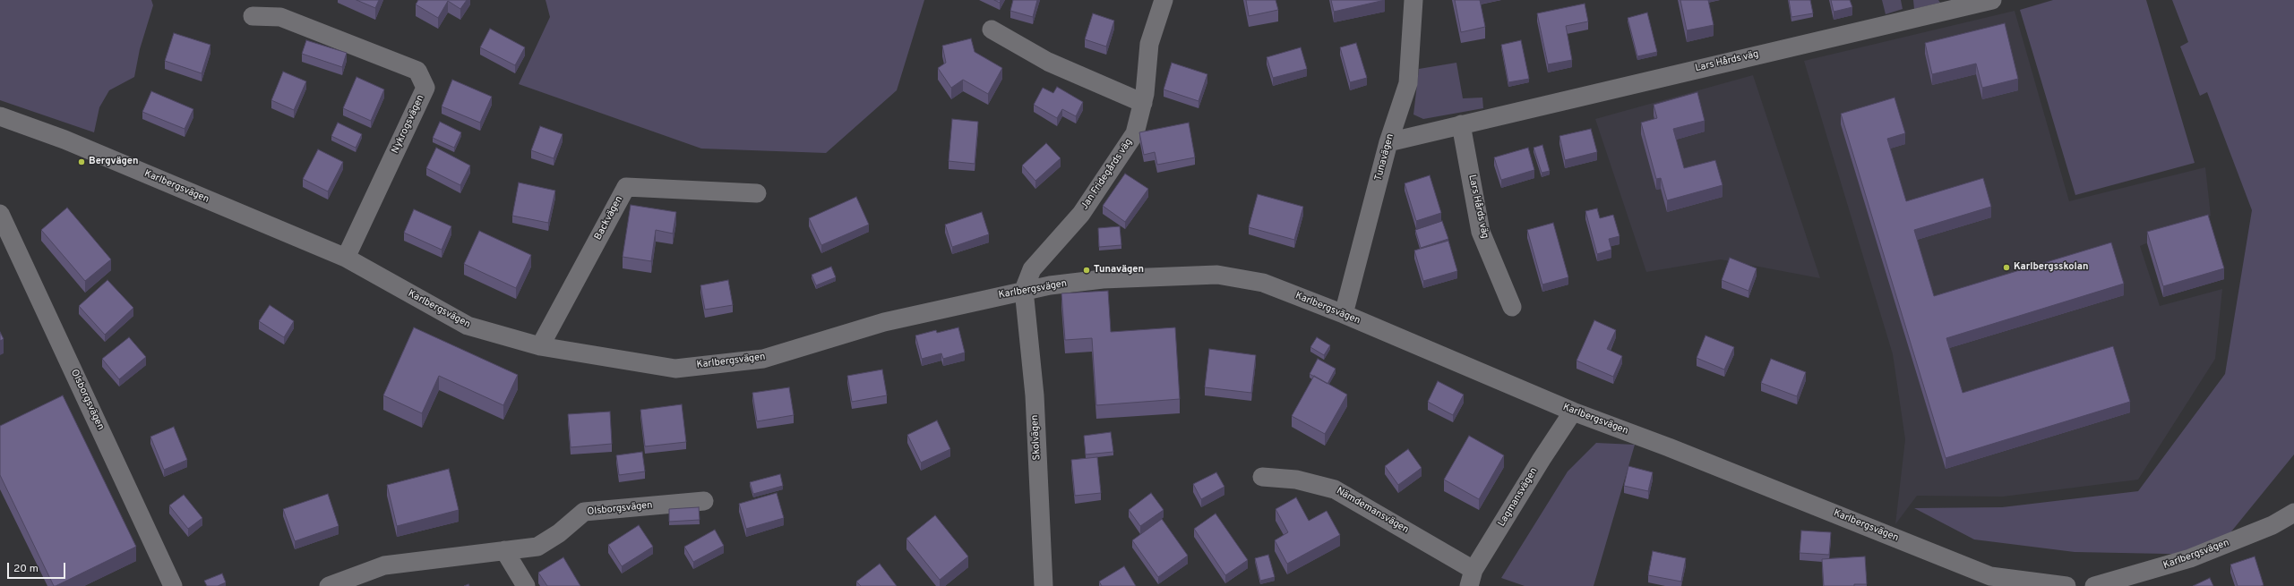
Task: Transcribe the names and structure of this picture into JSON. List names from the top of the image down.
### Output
{
  "streets": {
    "street": [
      "Lars Hårds väg",
      "Nykrogsvägen",
      "Tunavägen",
      "Jan Fridegårds väg",
      "Karlbergsvägen",
      "Backvägen",
      "Olsborgsvägen",
      "Skolvägen",
      "Lagmansvägen",
      "Nämdemansvägen"
    ]
  },
  "crossings": [
    ["Lars Hårds väg", "Tunavägen"],
    ["Nykrogsvägen", "Karlbergsvägen"],
    ["Tunavägen", "Karlbergsvägen"],
    ["Jan Fridegårds väg", "Karlbergsvägen"],
    ["Jan Fridegårds väg", "Skolvägen"],
    ["Karlbergsvägen", "Backvägen"],
    ["Karlbergsvägen", "Skolvägen"],
    ["Karlbergsvägen", "Lagmansvägen"],
    ["Lagmansvägen", "Nämdemansvägen"]
  ],
  "places": ["Bergvägen", "Karlbergsskolan", "Tunavägen"],
  "scale_bar": "20 m"
}
